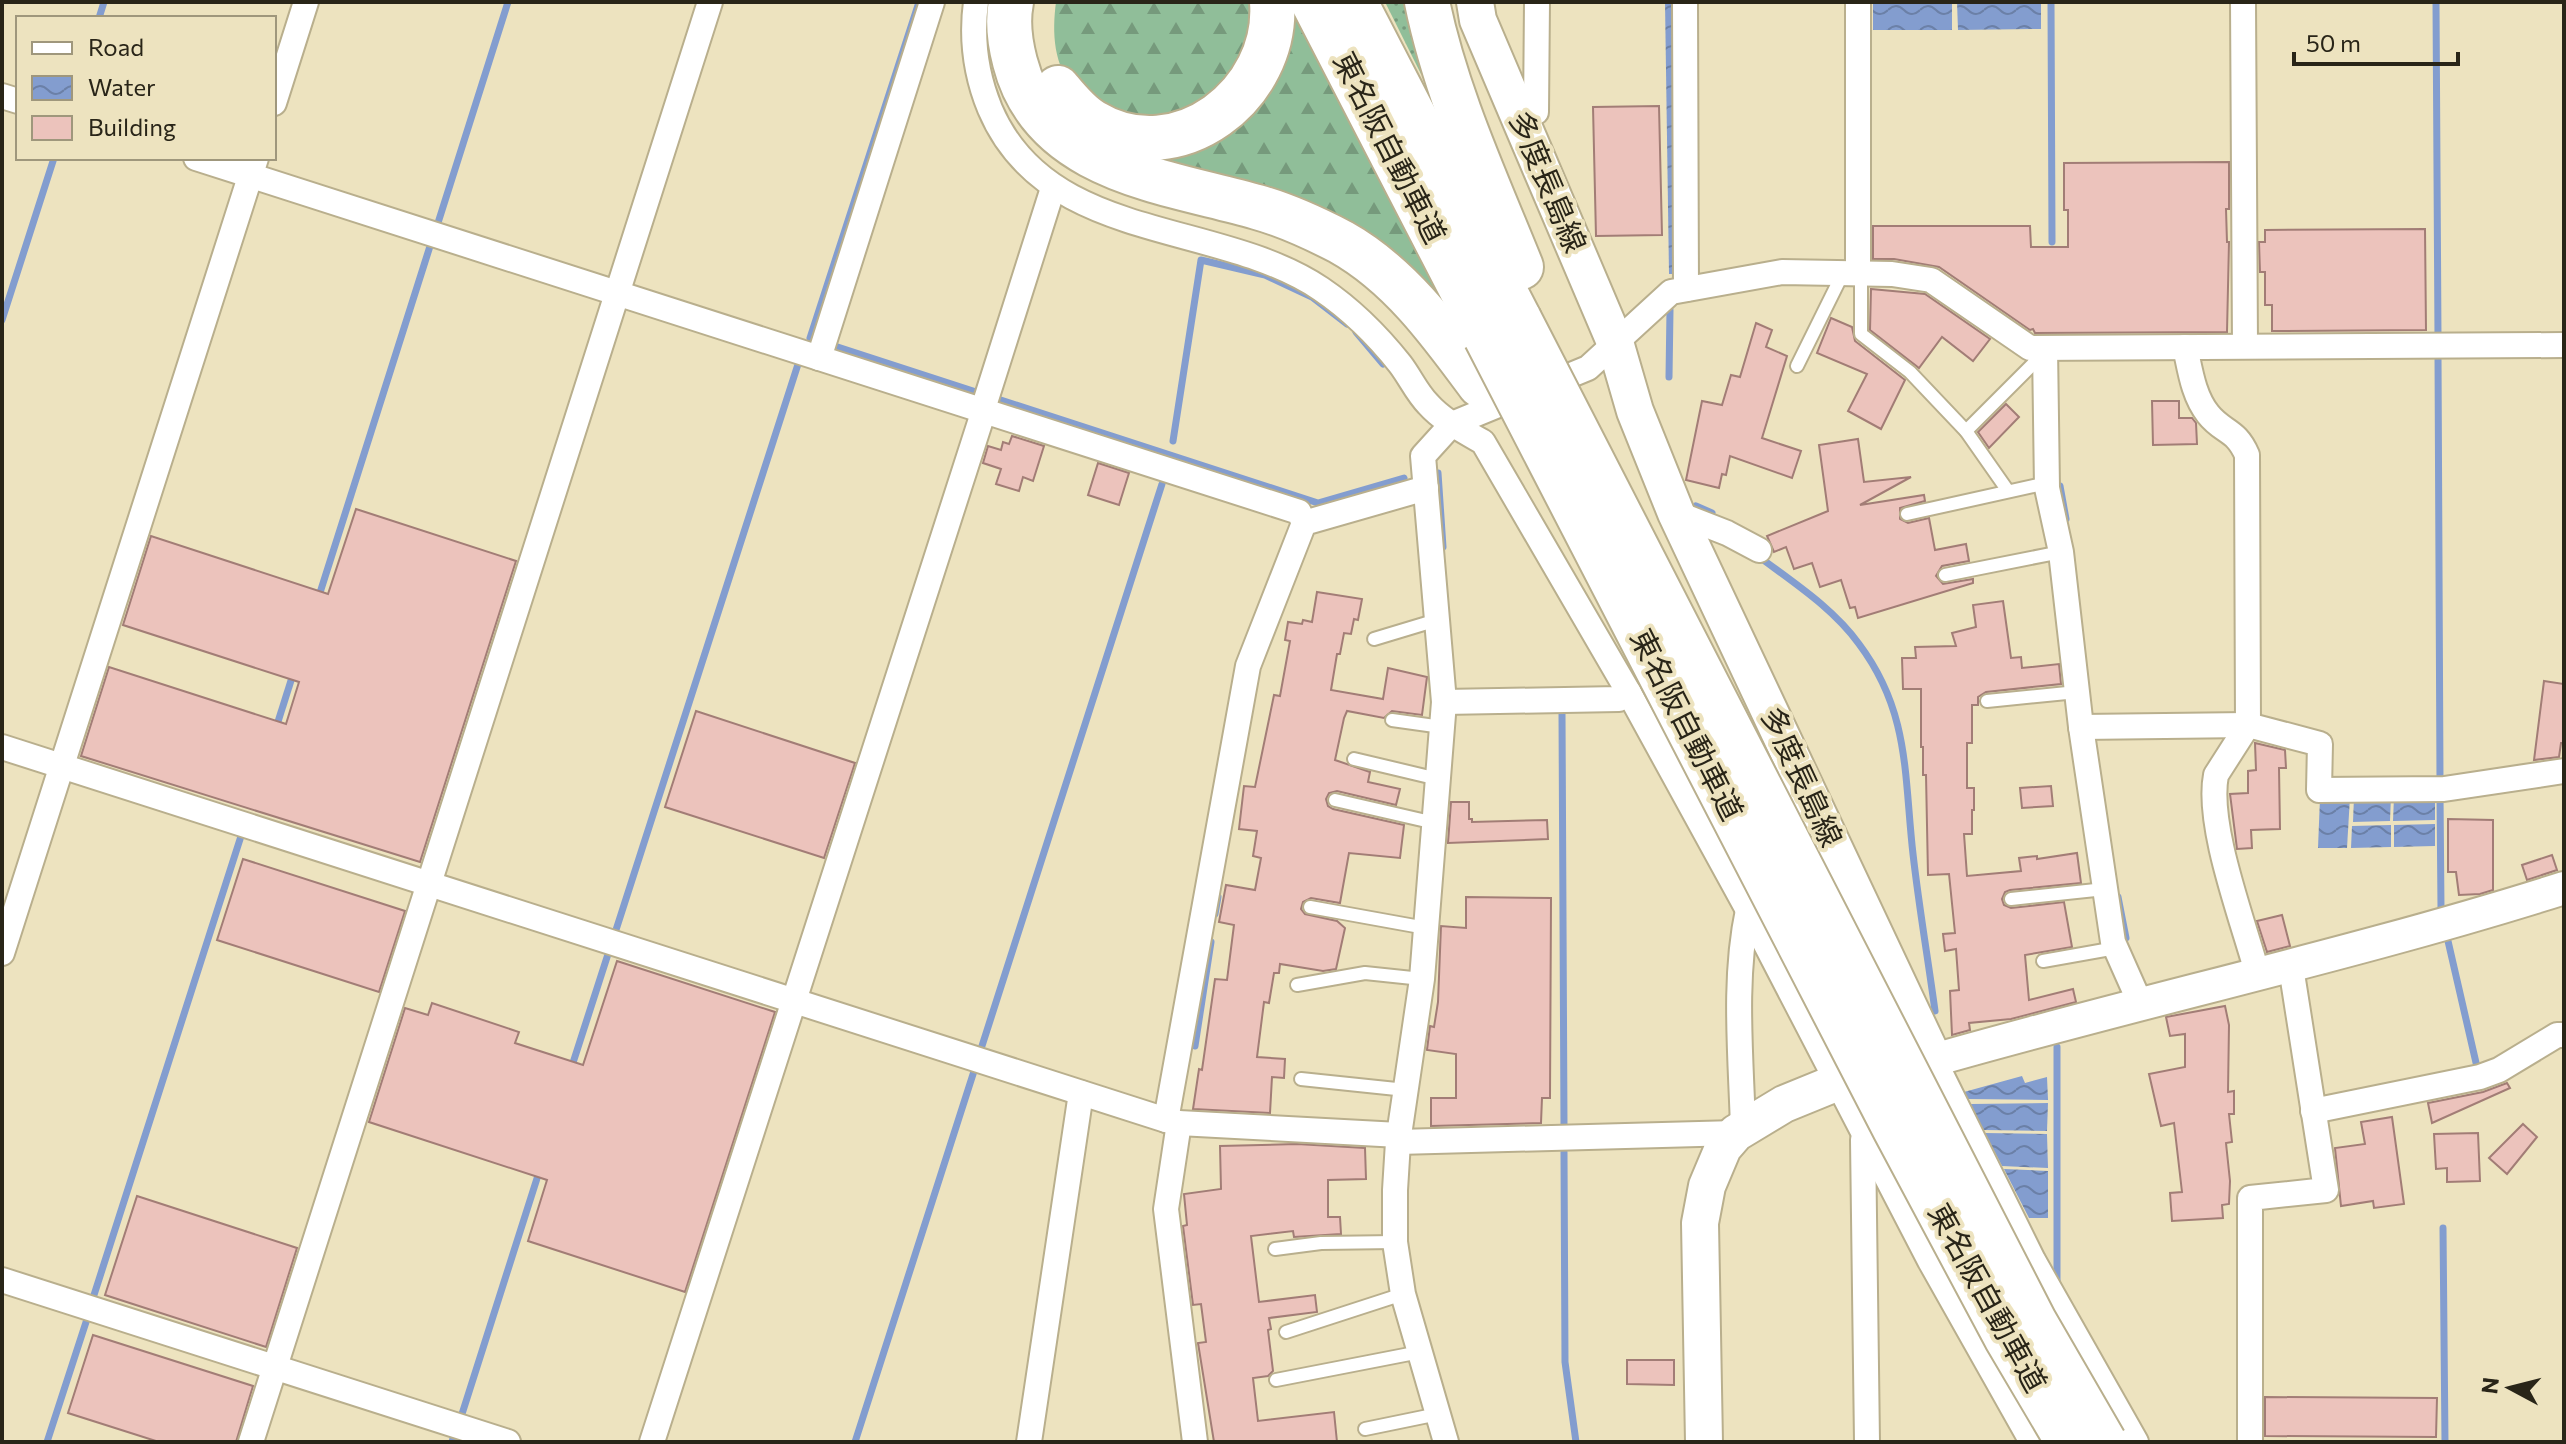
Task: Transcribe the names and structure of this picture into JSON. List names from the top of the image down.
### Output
{
  "streets": {
    "highway": ["東名阪自動車道"],
    "main road": ["多度長島線"]
  },
  "legend": ["Road", "Water", "Building"],
  "scale_bar": "50 m",
  "north": "left"
}
